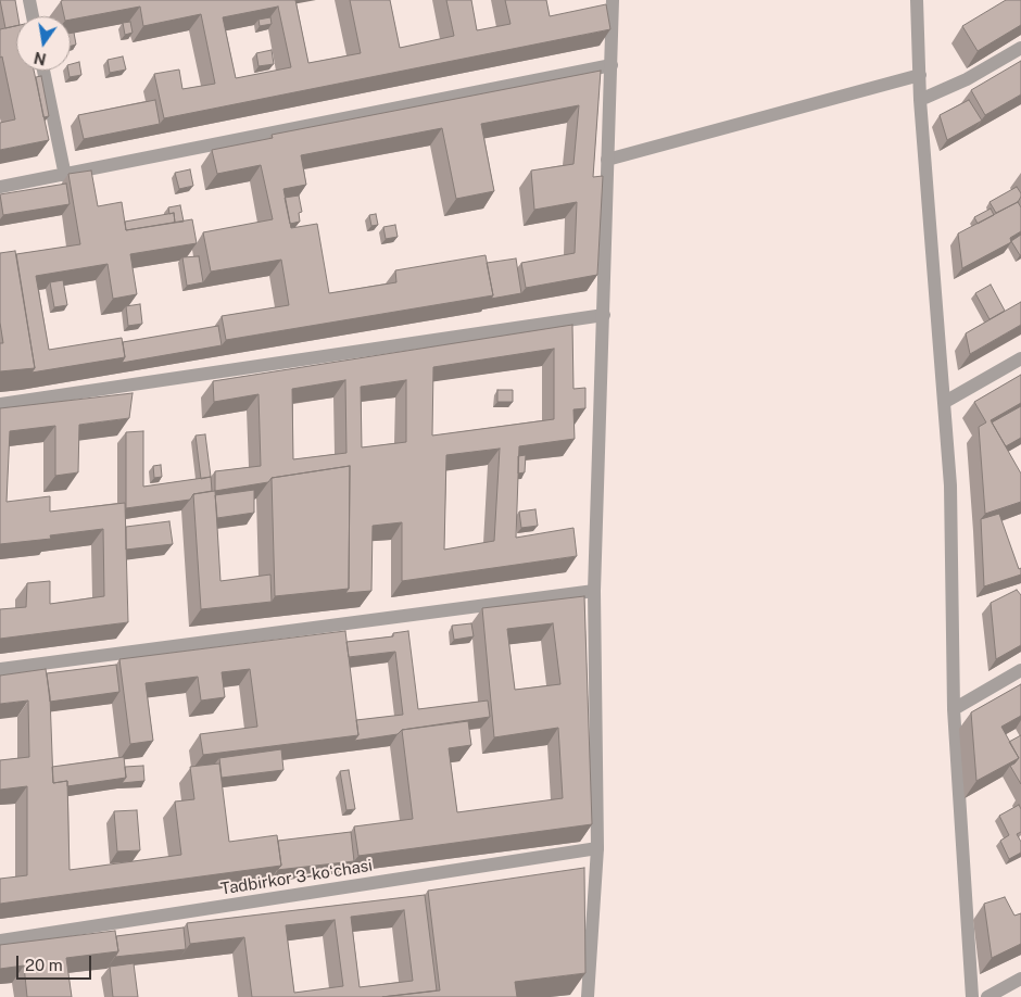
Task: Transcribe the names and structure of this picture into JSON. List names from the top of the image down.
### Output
{
  "streets": {
    "street": ["Tadbirkor 3-koʻchasi"]
  },
  "scale_bar": "20 m",
  "north": "bottom"
}
